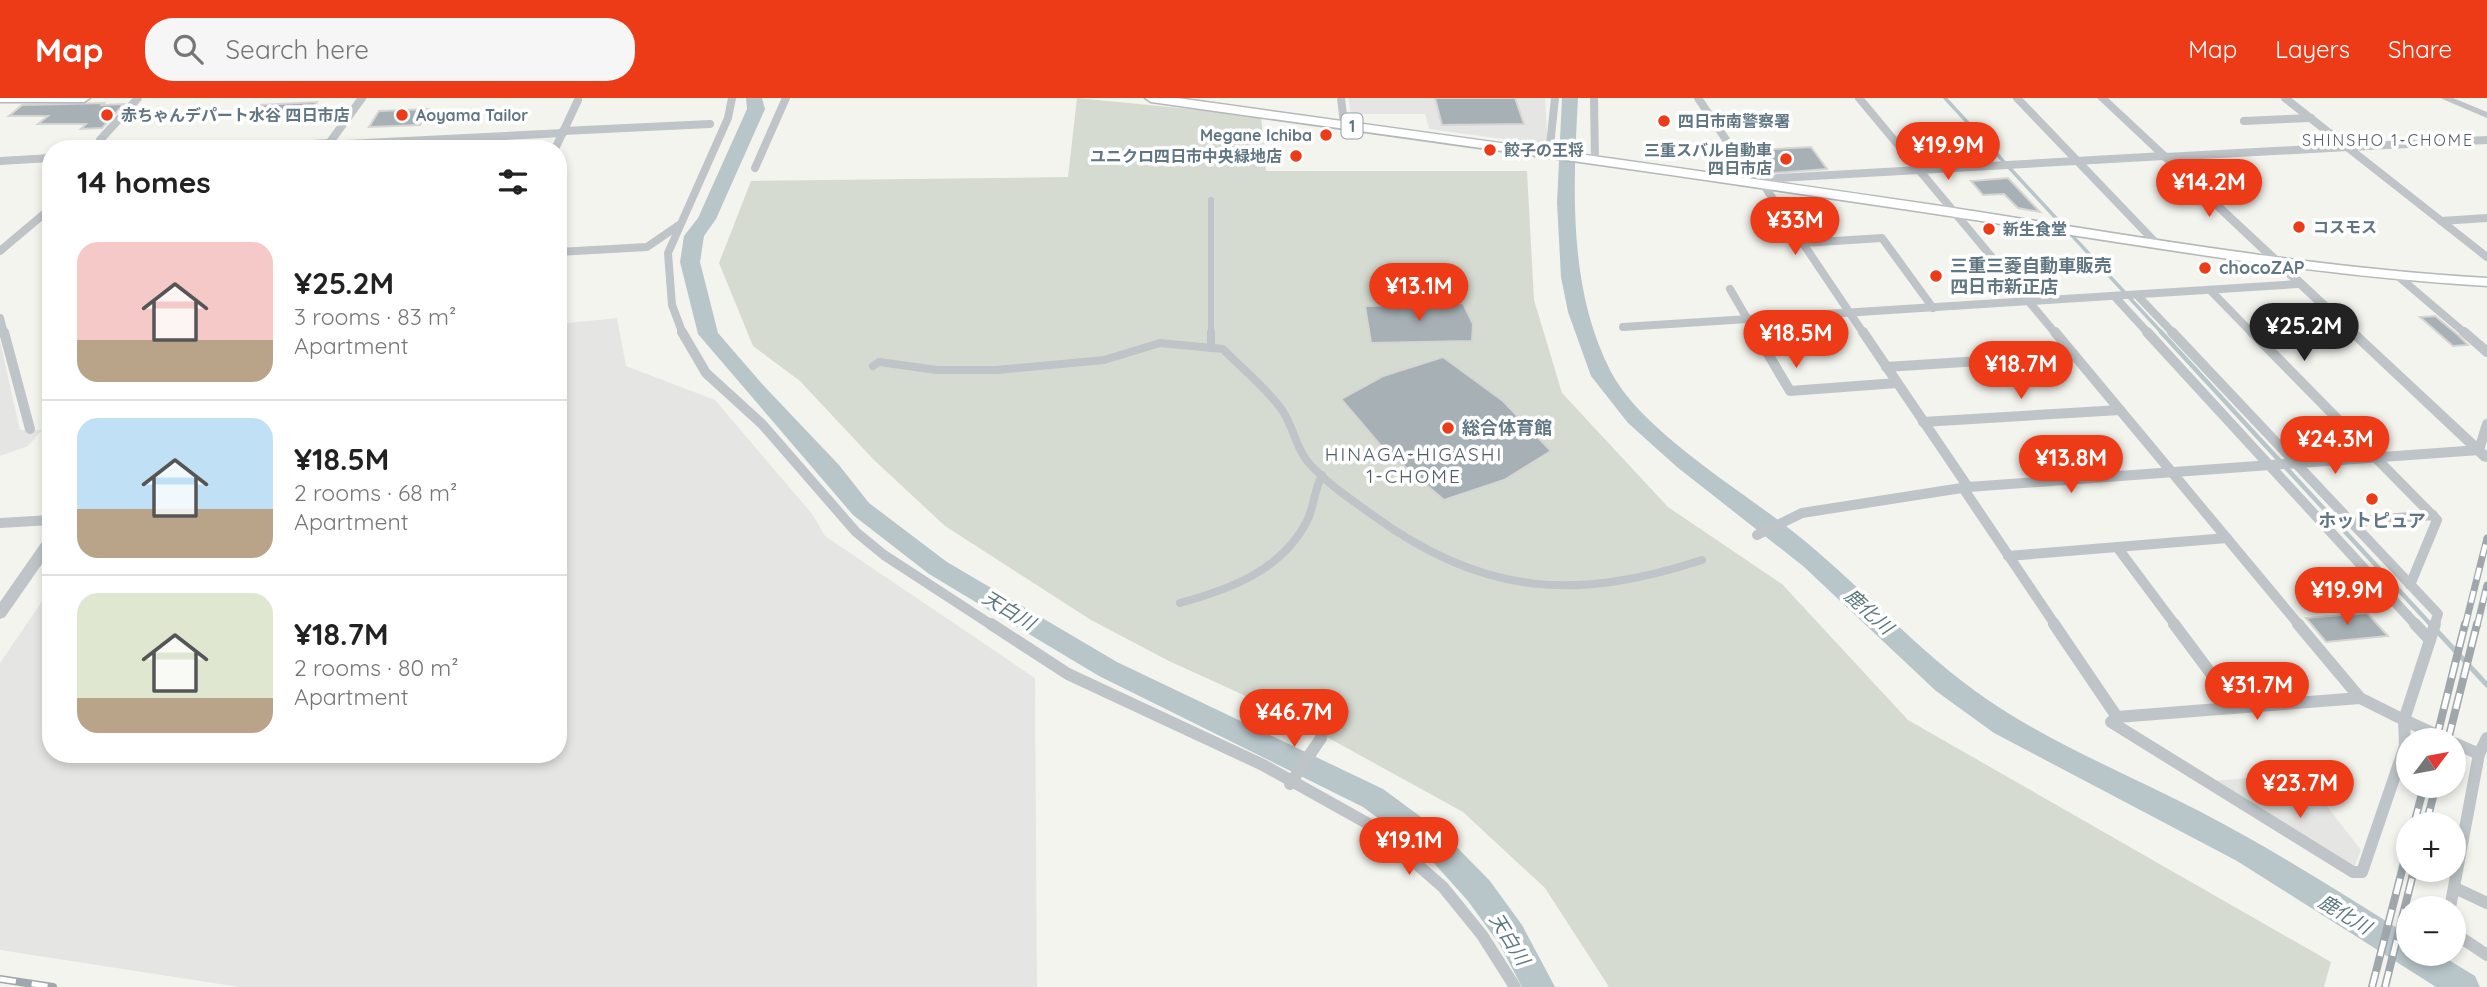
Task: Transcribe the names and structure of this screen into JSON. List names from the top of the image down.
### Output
{
  "streets": {
    "highway": ["1"]
  },
  "districts": ["SHINSHO 1-CHOME", "HINAGA-HIGASHI 1-CHOME"],
  "water": ["天白川", "鹿化川"],
  "places": [
    "赤ちゃんデパート水谷 四日市店",
    "Aoyama Tailor",
    "四日市南警察署",
    "Megane Ichiba",
    "餃子の王将",
    "ユニクロ四日市中央緑地店",
    "三重スバル自動車 四日市店",
    "コスモス",
    "新生食堂",
    "chocoZAP",
    "三重三菱自動車販売 四日市新正店",
    "総合体育館",
    "ホットピュア"
  ],
  "north": "top right",
  "page": {
    "header": "Map",
    "search": "Search here",
    "nav": ["Map", "Layers", "Share"],
    "price": [
      "¥19.9M",
      "¥14.2M",
      "¥33M",
      "¥13.1M",
      "¥25.2M",
      "¥18.5M",
      "¥18.7M",
      "¥24.3M",
      "¥13.8M",
      "¥19.9M",
      "¥31.7M",
      "¥46.7M",
      "¥23.7M",
      "¥19.1M"
    ],
    "heading": "14 homes",
    "list": [
      {
        "name": "¥25.2M",
        "note": "3 rooms · 83 m² · Apartment"
      },
      {
        "name": "¥18.5M",
        "note": "2 rooms · 68 m² · Apartment"
      },
      {
        "name": "¥18.7M",
        "note": "2 rooms · 80 m² · Apartment"
      }
    ],
    "map_buttons": ["+", "−"]
  }
}
